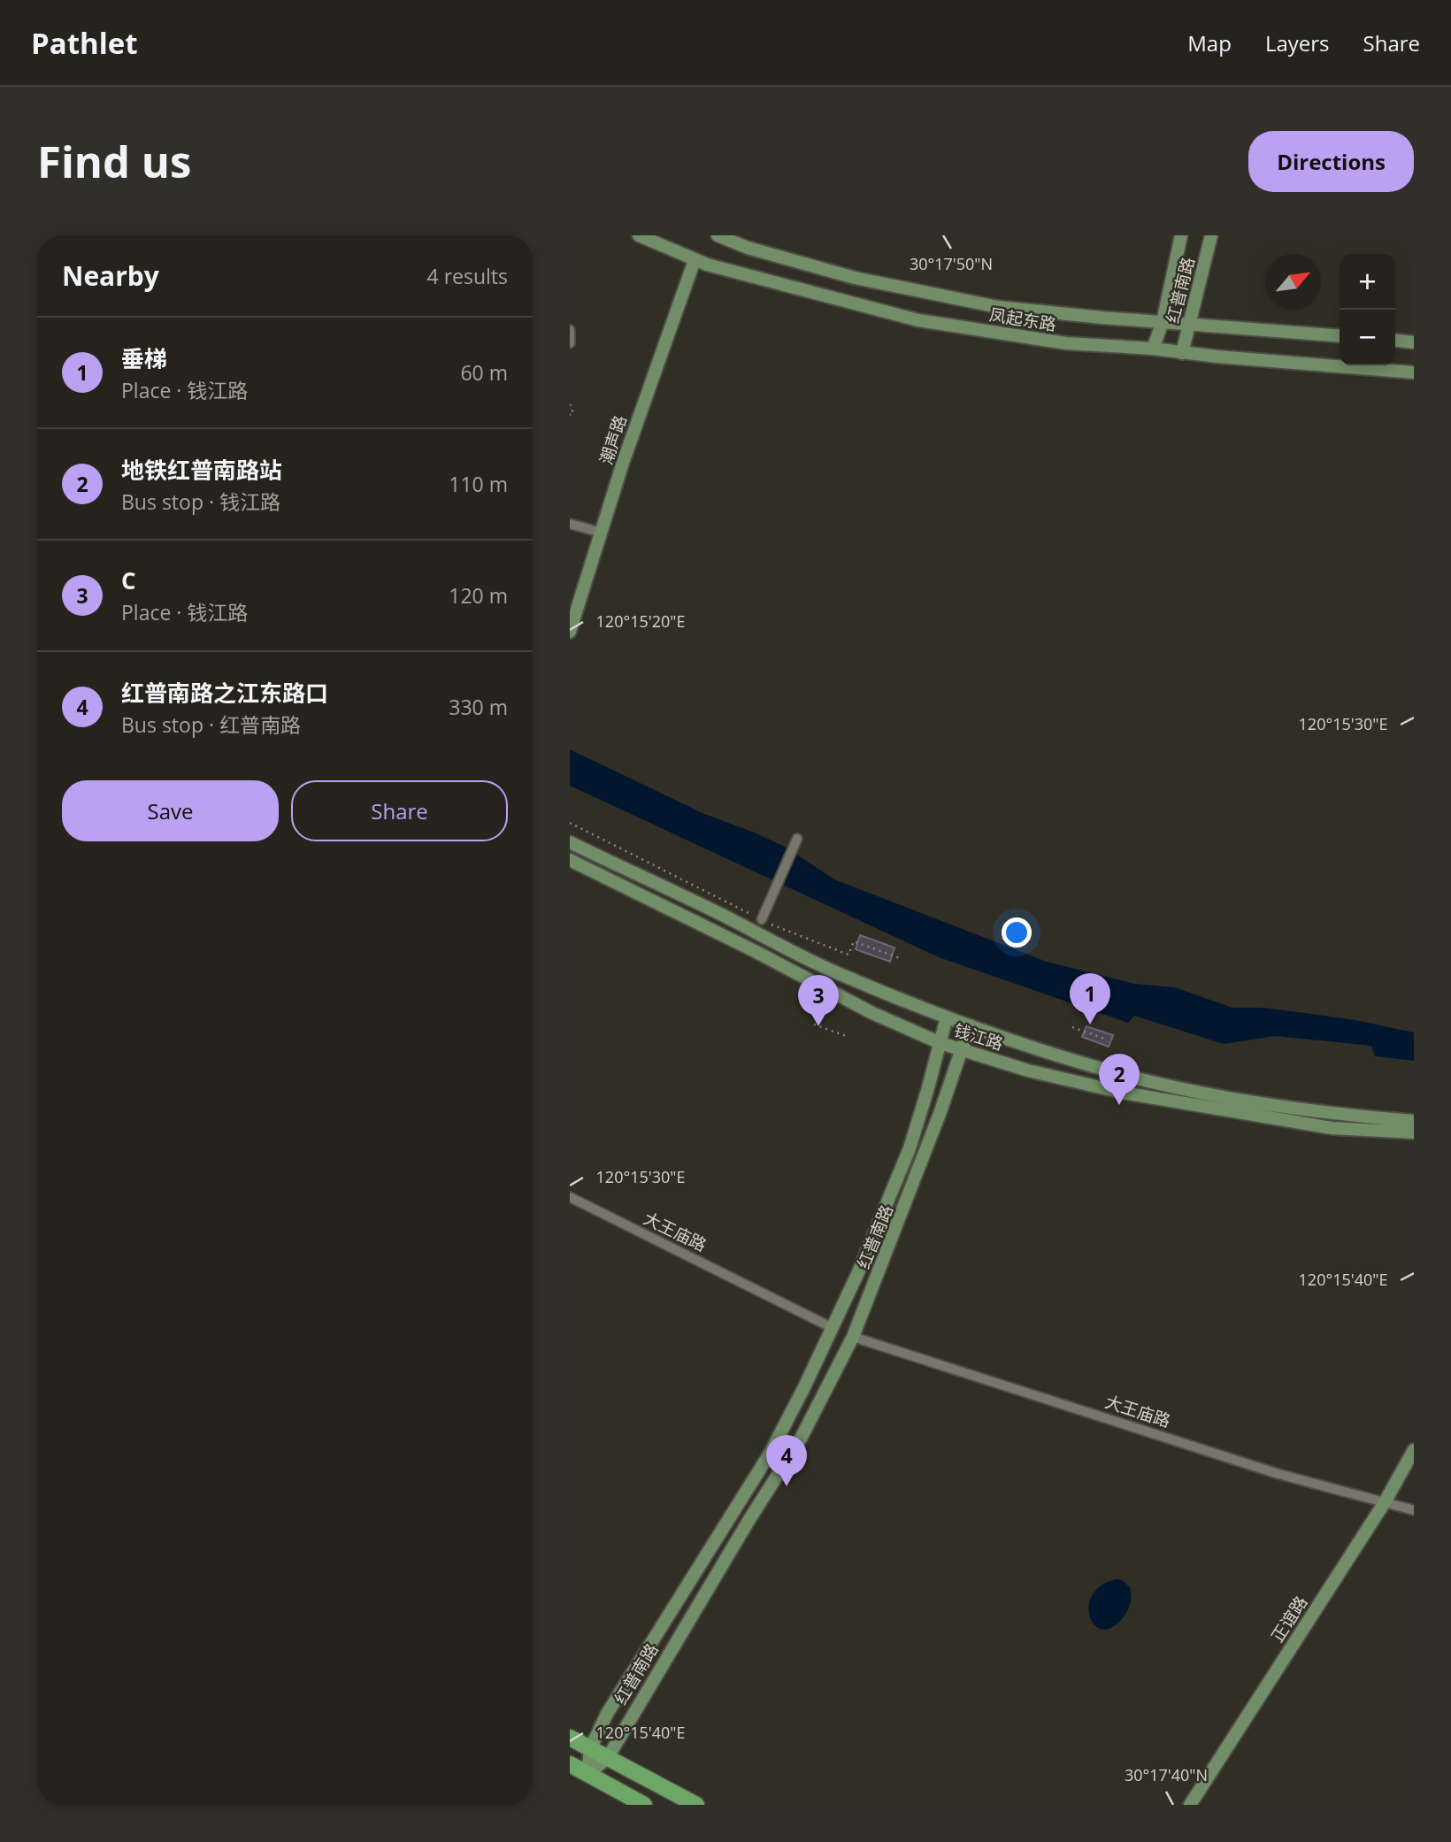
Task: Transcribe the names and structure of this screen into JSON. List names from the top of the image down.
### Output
{
  "streets": {
    "main road": [
      "红普南路",
      "凤起东路",
      "潮声路",
      "钱江路",
      "正谊路"
    ],
    "street": ["大王庙路"]
  },
  "crossings": [
    ["红普南路", "凤起东路"],
    ["红普南路", "钱江路"],
    ["红普南路", "大王庙路"],
    ["凤起东路", "潮声路"],
    ["大王庙路", "正谊路"]
  ],
  "north": "top right",
  "page": {
    "header": "Pathlet",
    "nav": ["Map", "Layers", "Share"],
    "buttons": [
      "Directions",
      ["Save", "Share"]
    ],
    "title": "Find us",
    "heading": ["Nearby", "4 results"],
    "map_buttons": ["+", "−"],
    "list": [
      {
        "mark": "1",
        "name": "垂梯",
        "note": "Place · 钱江路",
        "value": "60 m"
      },
      {
        "mark": "2",
        "name": "地铁红普南路站",
        "note": "Bus stop · 钱江路",
        "value": "110 m"
      },
      {
        "mark": "3",
        "name": "C",
        "note": "Place · 钱江路",
        "value": "120 m"
      },
      {
        "mark": "4",
        "name": "红普南路之江东路口",
        "note": "Bus stop · 红普南路",
        "value": "330 m"
      }
    ],
    "pins": [
      "1",
      "3",
      "2",
      "4"
    ]
  },
  "coordinates": [
    "30°17'50\"N",
    "120°15'20\"E",
    "120°15'30\"E",
    "120°15'40\"E",
    "30°17'40\"N"
  ]
}
